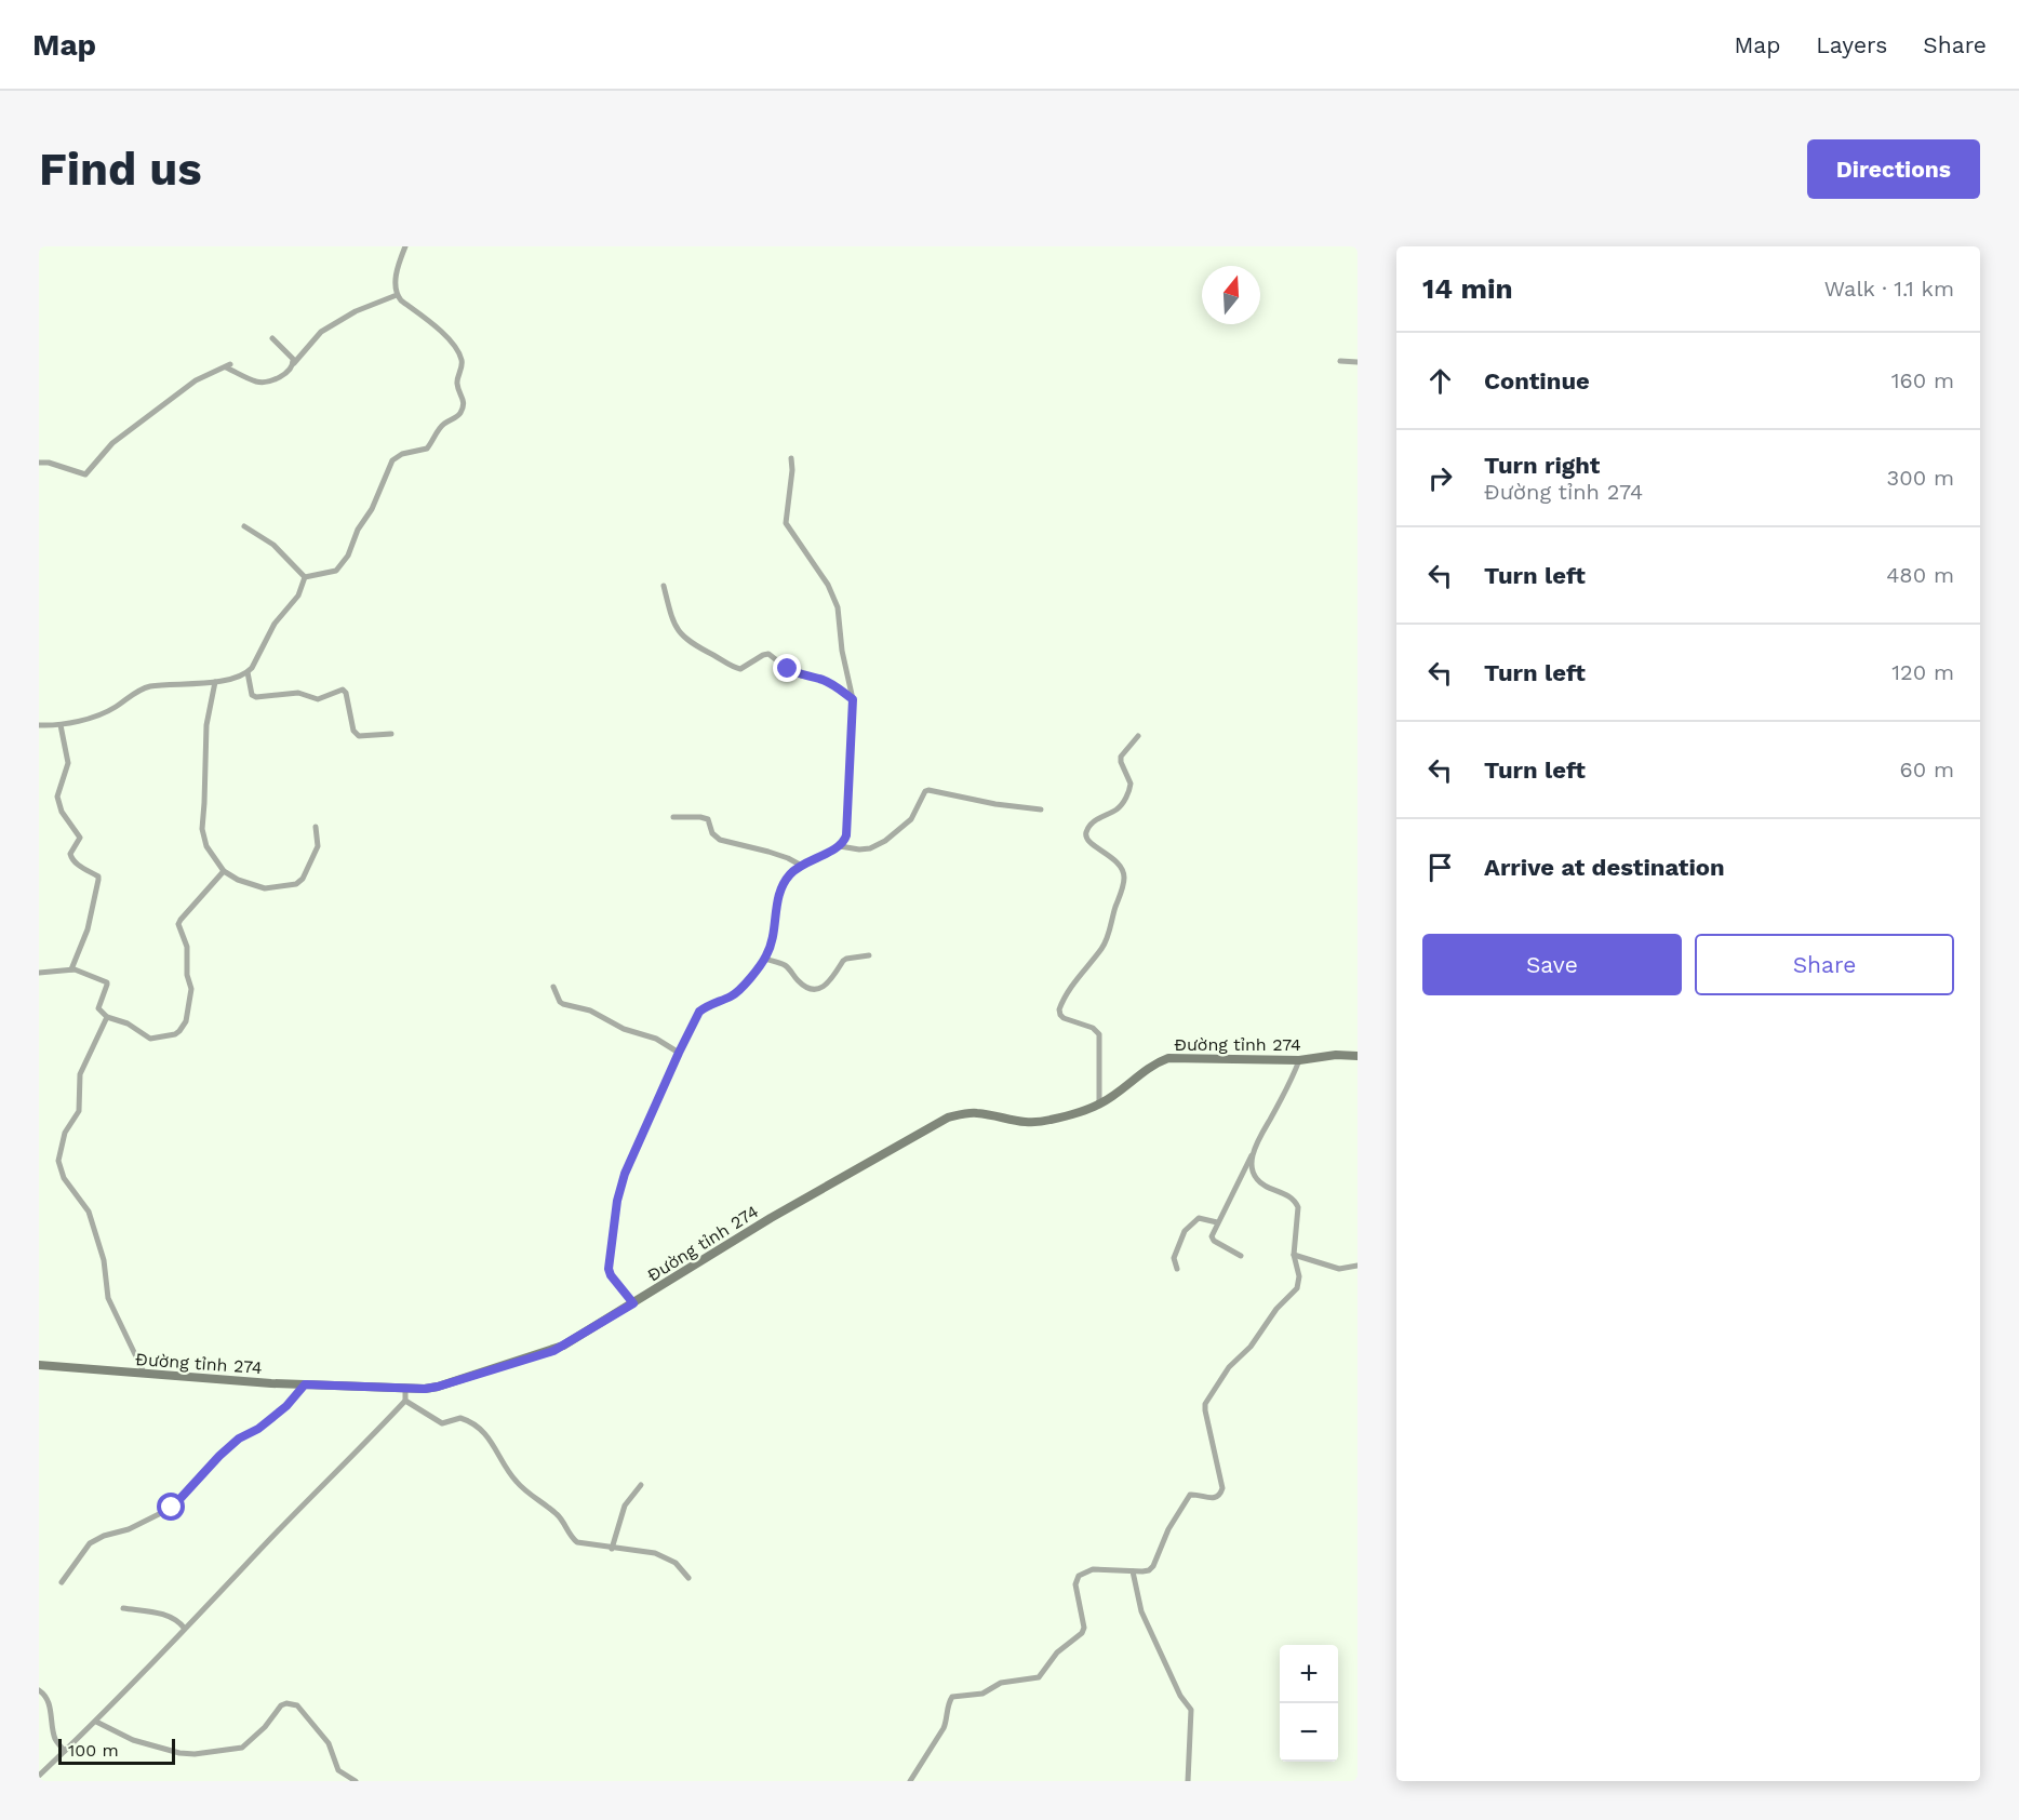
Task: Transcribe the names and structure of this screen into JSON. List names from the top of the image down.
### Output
{
  "streets": {
    "main road": ["Đường tỉnh 274"]
  },
  "scale_bar": "100 m",
  "north": "top",
  "page": {
    "header": "Map",
    "nav": ["Map", "Layers", "Share"],
    "buttons": [
      "Directions",
      ["Save", "Share"]
    ],
    "title": "Find us",
    "heading": ["14 min", "Walk · 1.1 km"],
    "list": [
      ["Continue", "160 m"],
      ["Turn right", "Đường tỉnh 274", "300 m"],
      ["Turn left", "480 m"],
      ["Turn left", "120 m"],
      ["Turn left", "60 m"],
      "Arrive at destination"
    ],
    "map_buttons": ["+", "−"],
    "scale": "100 m"
  }
}
